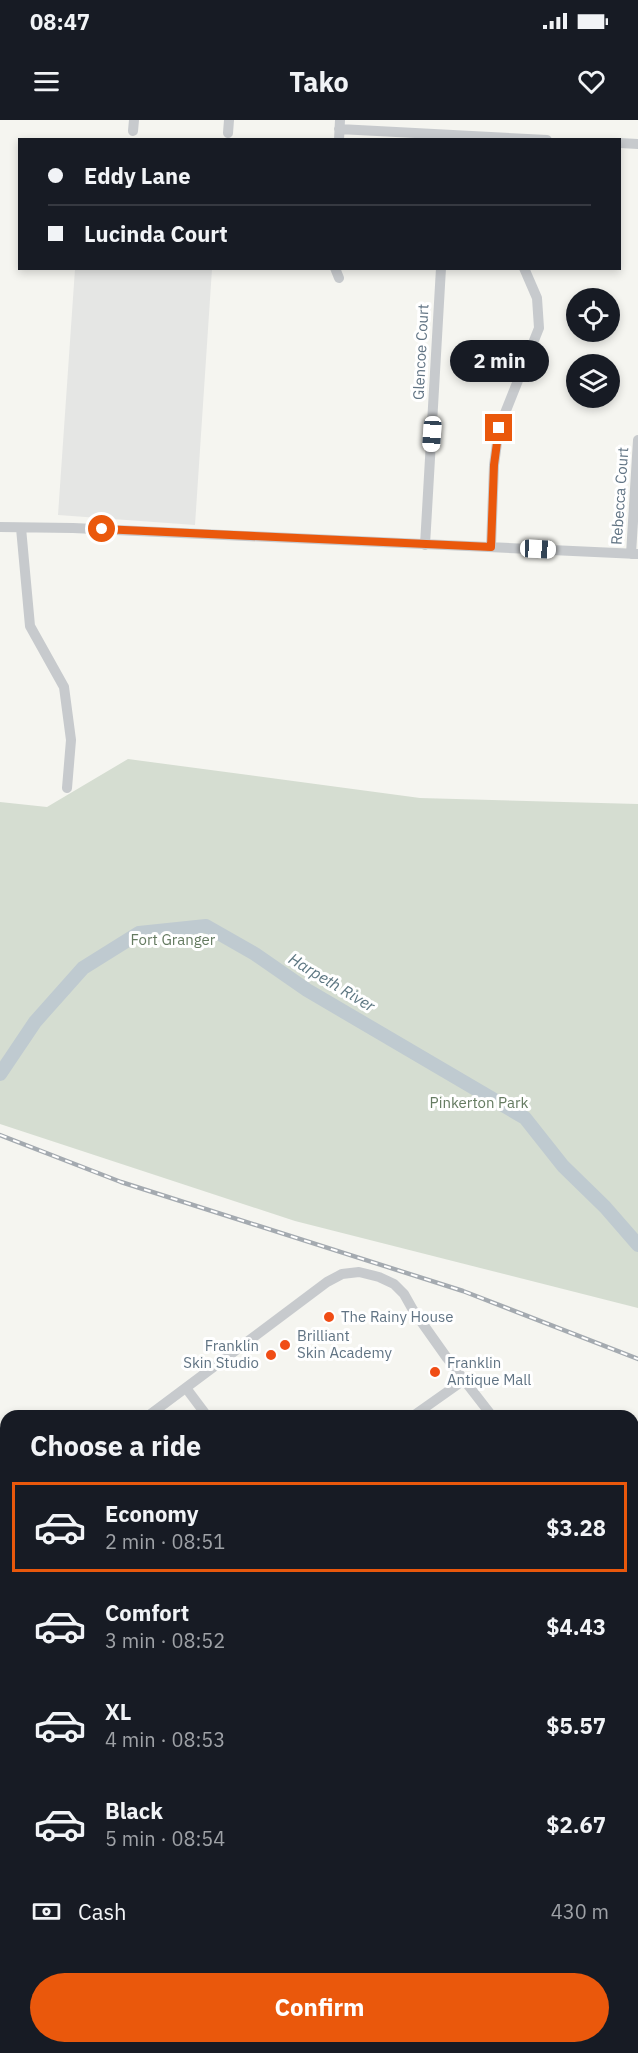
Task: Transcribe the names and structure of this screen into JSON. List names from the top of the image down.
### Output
{
  "streets": {
    "street": ["Glencoe Court", "Rebecca Court"]
  },
  "water": ["Harpeth River"],
  "parks": ["Fort Granger", "Pinkerton Park"],
  "places": [
    "The Rainy House",
    "Brilliant Skin Academy",
    "Franklin Skin Studio",
    "Franklin Antique Mall"
  ],
  "page": {
    "status": "08:47",
    "header": "Tako",
    "banner": ["Eddy Lane", "Lucinda Court"],
    "bubble": "2 min",
    "heading": "Choose a ride",
    "list": [
      {
        "name": "Economy",
        "note": "2 min · 08:51",
        "value": "$3.28"
      },
      {
        "name": "Comfort",
        "note": "3 min · 08:52",
        "value": "$4.43"
      },
      {
        "name": "XL",
        "note": "4 min · 08:53",
        "value": "$5.57"
      },
      {
        "name": "Black",
        "note": "5 min · 08:54",
        "value": "$2.67"
      }
    ],
    "pay": ["Cash", "430 m"],
    "buttons": "Confirm"
  }
}
